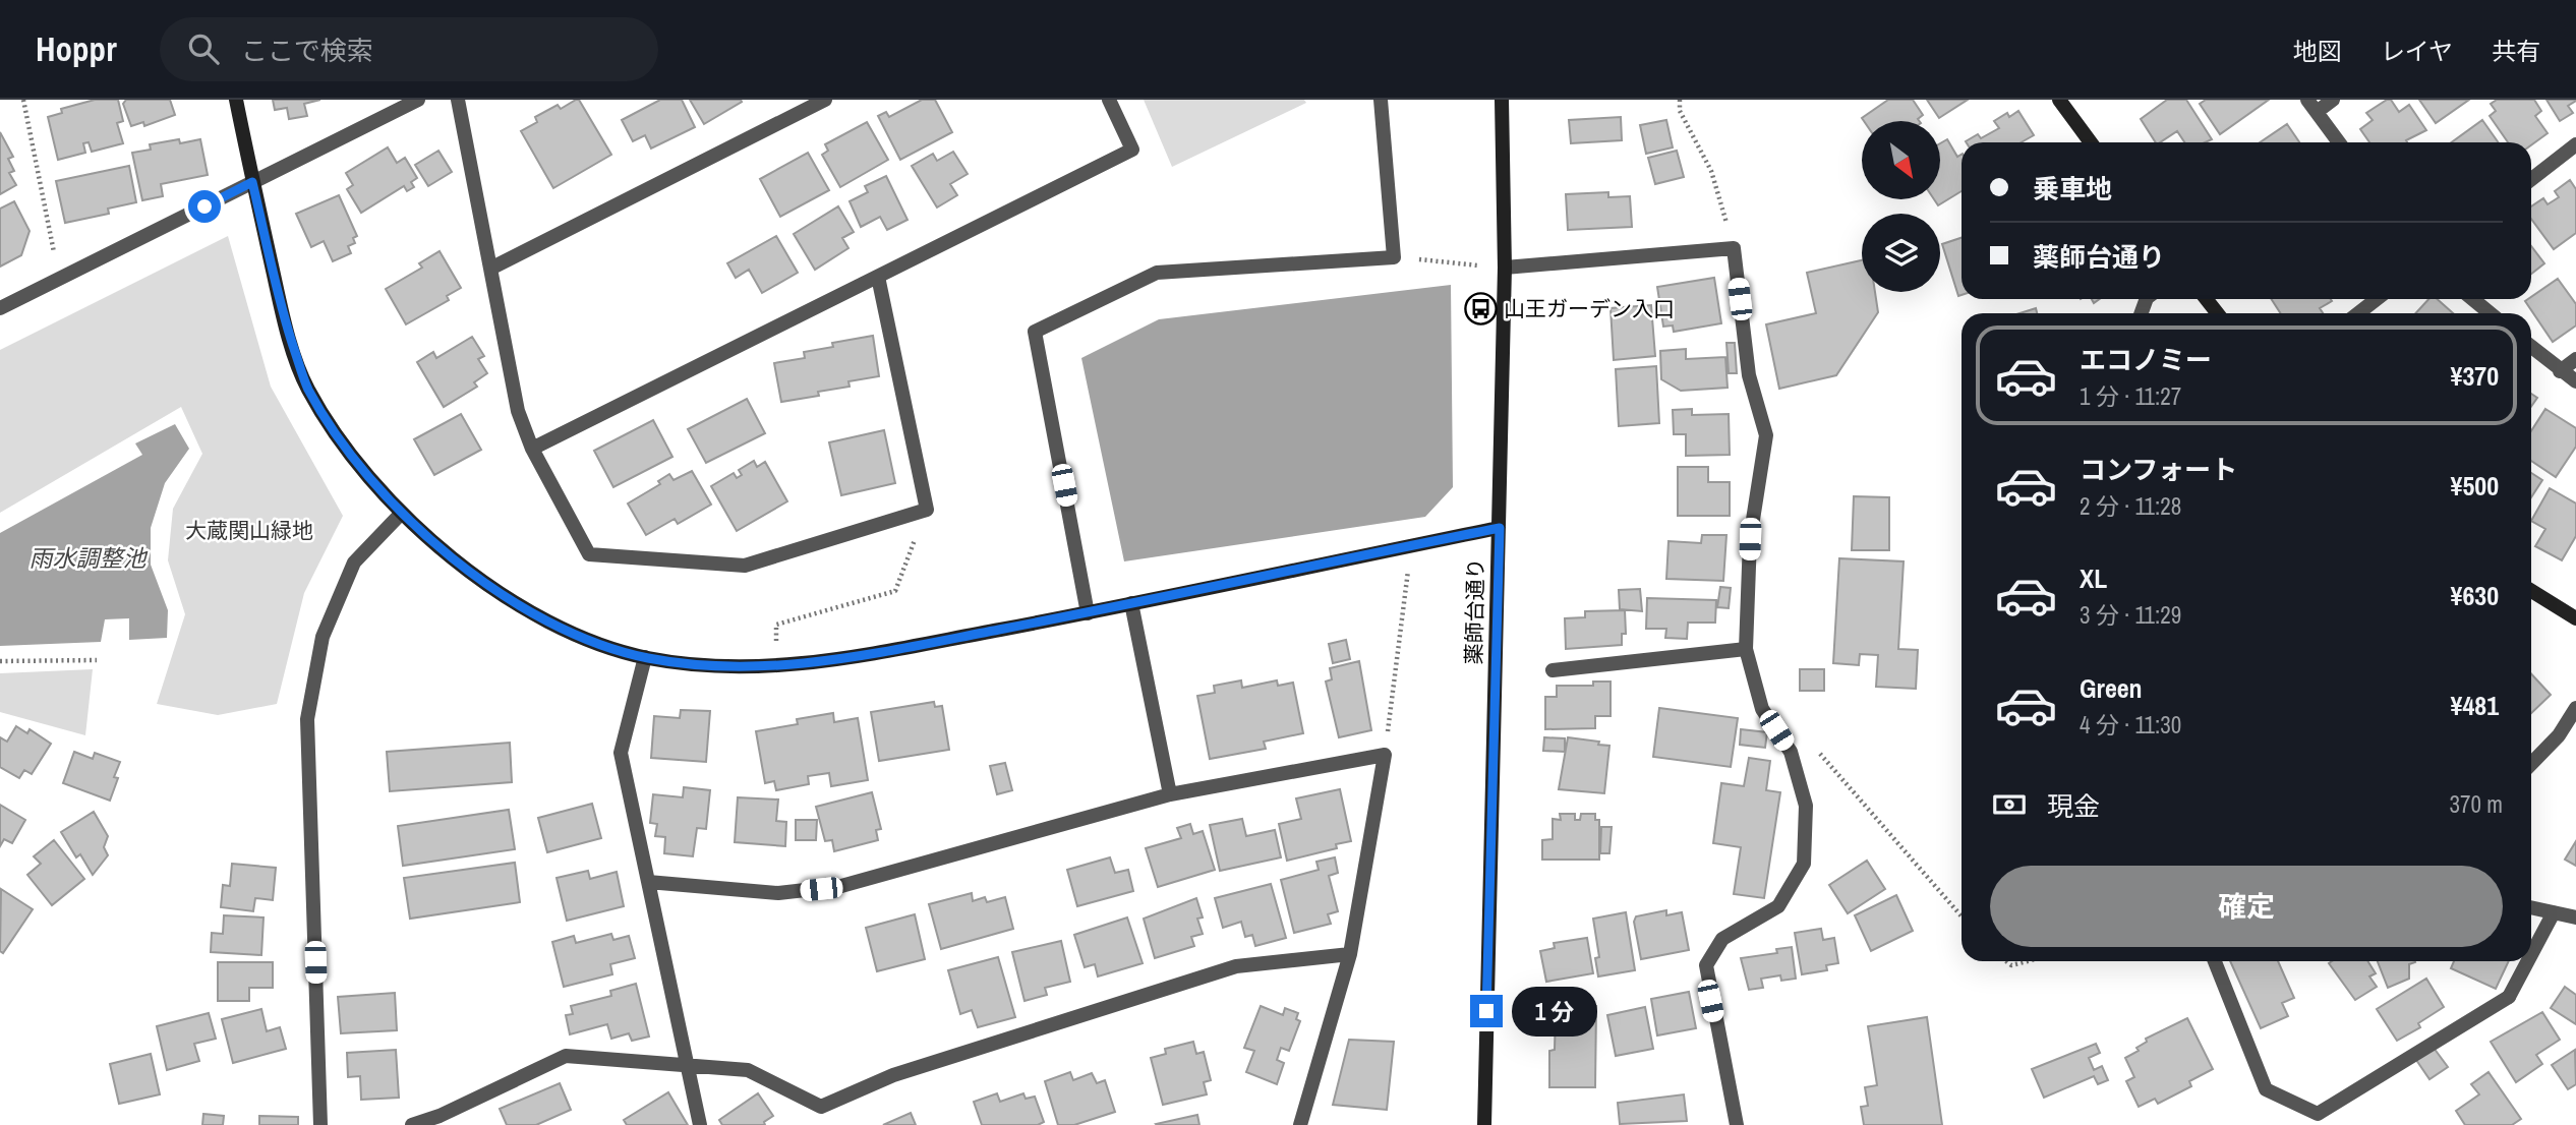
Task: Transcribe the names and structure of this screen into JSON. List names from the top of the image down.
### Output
{
  "streets": {
    "street": ["薬師台通り"]
  },
  "water": ["雨水調整池"],
  "parks": ["大蔵関山緑地"],
  "places": {
    "bus stop": ["山王ガーデン入口"]
  },
  "north": "bottom right",
  "page": {
    "header": "Hoppr",
    "search": "ここで検索",
    "nav": ["地図", "レイヤ", "共有"],
    "banner": ["乗車地", "薬師台通り"],
    "list": [
      {
        "name": "エコノミー",
        "note": "1 分 · 11:27",
        "value": "¥370"
      },
      {
        "name": "コンフォート",
        "note": "2 分 · 11:28",
        "value": "¥500"
      },
      {
        "name": "XL",
        "note": "3 分 · 11:29",
        "value": "¥630"
      },
      {
        "name": "Green",
        "note": "4 分 · 11:30",
        "value": "¥481"
      }
    ],
    "pay": ["現金", "370 m"],
    "buttons": "確定",
    "bubble": "1 分"
  }
}
